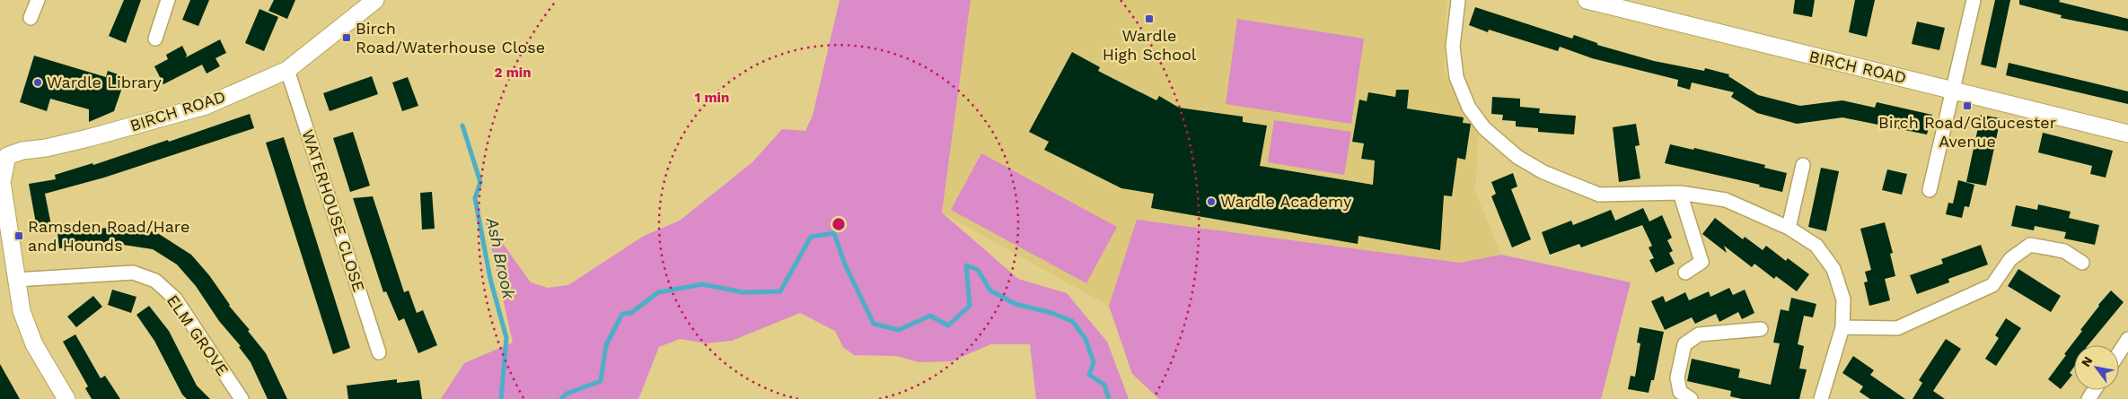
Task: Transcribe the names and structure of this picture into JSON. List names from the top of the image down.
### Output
{
  "streets": {
    "street": ["BIRCH ROAD", "WATERHOUSE CLOSE", "ELM GROVE"]
  },
  "crossings": [
    ["BIRCH ROAD", "WATERHOUSE CLOSE"]
  ],
  "water": ["Ash Brook"],
  "places": {
    "transit": [
      "Wardle High School",
      "Birch Road/Waterhouse Close",
      "Birch Road/Gloucester Avenue",
      "Ramsden Road/Hare and Hounds"
    ],
    "other": ["Wardle Library", "Wardle Academy"]
  },
  "north": "top left",
  "rings": ["2 min", "1 min"]
}
